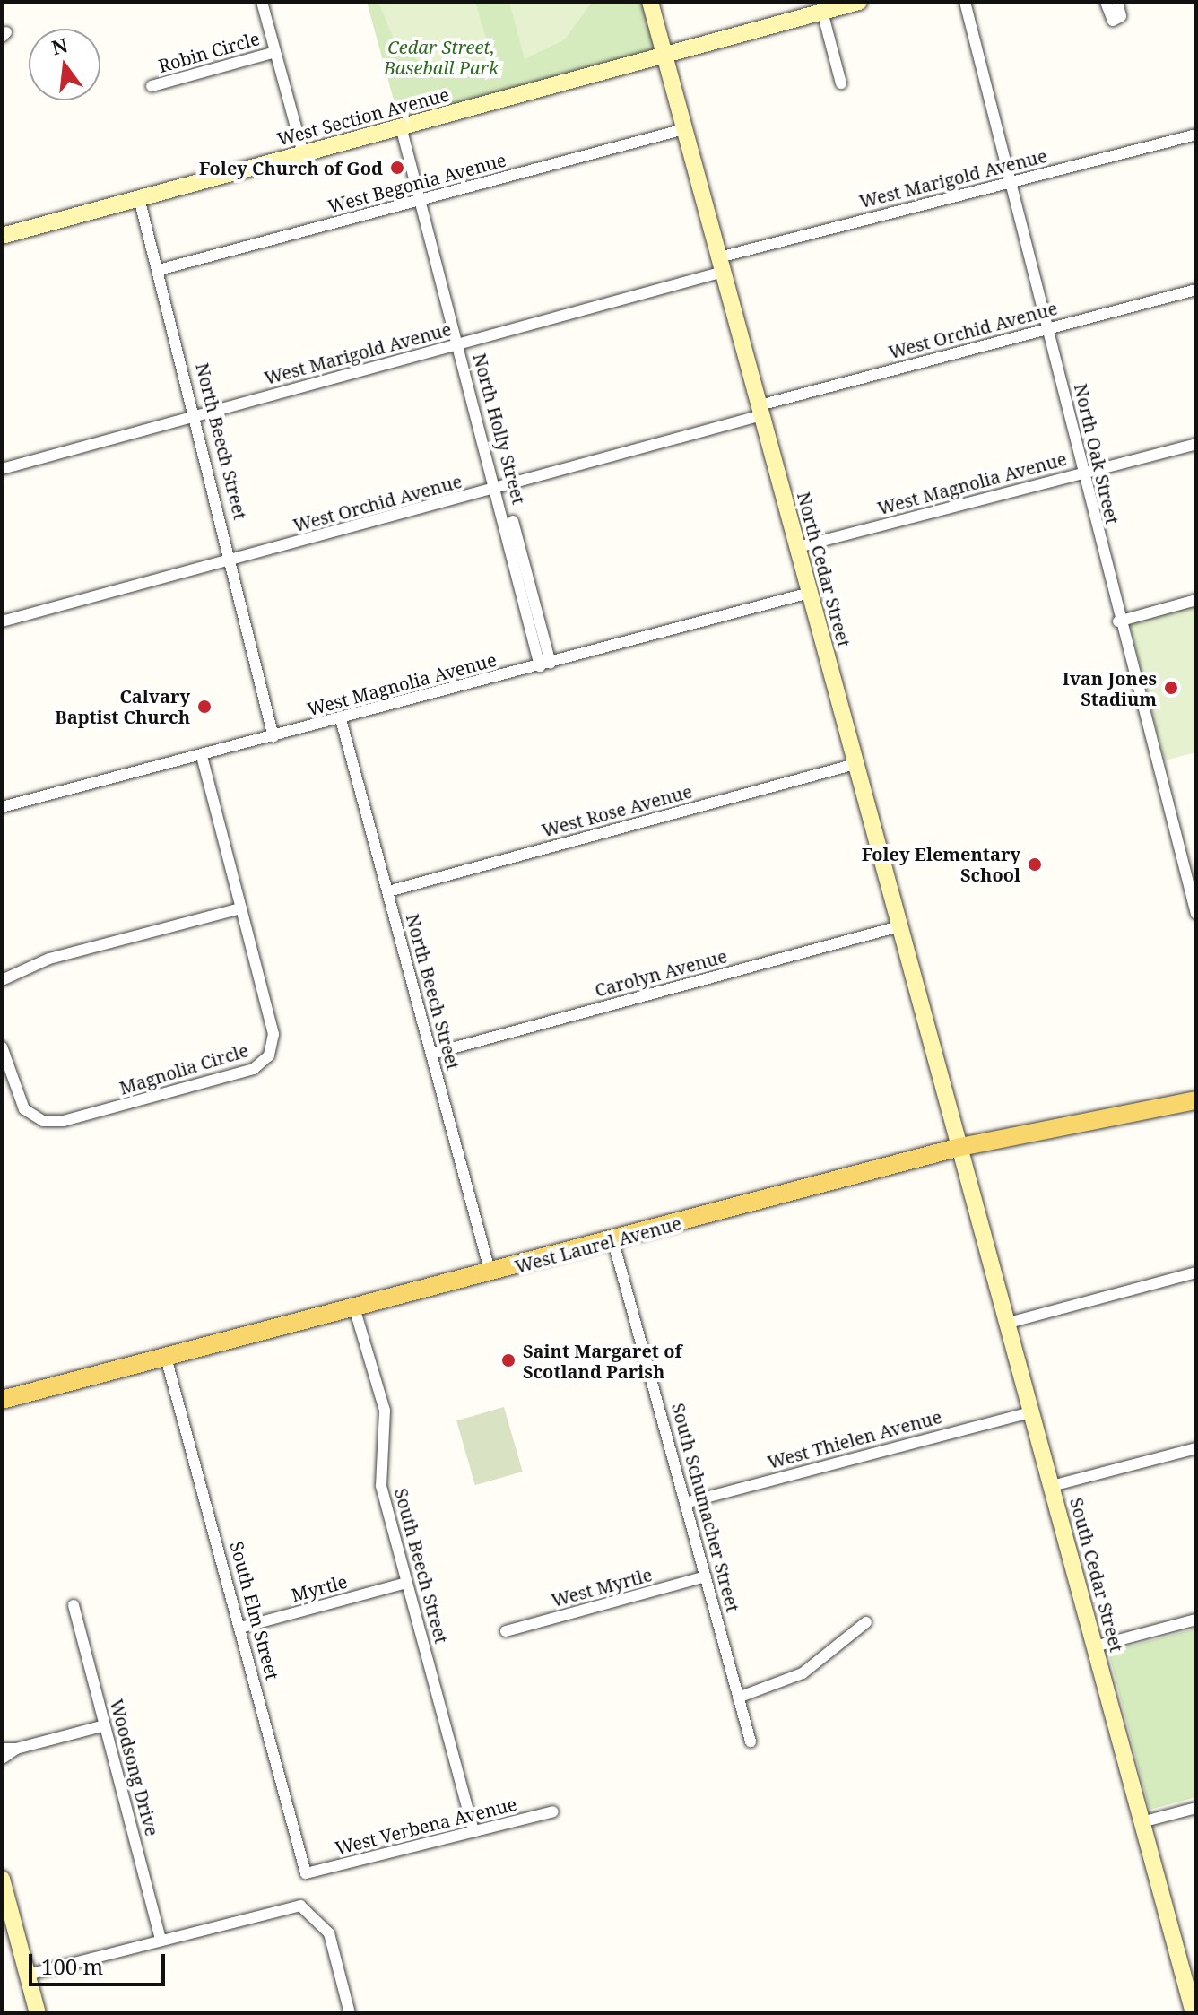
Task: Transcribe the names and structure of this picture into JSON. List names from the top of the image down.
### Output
{
  "streets": {
    "main road": ["West Laurel Avenue"],
    "street": [
      "Robin Circle",
      "West Section Avenue",
      "West Marigold Avenue",
      "West Begonia Avenue",
      "West Orchid Avenue",
      "North Holly Street",
      "North Beech Street",
      "North Oak Street",
      "West Magnolia Avenue",
      "North Cedar Street",
      "West Rose Avenue",
      "Carolyn Avenue",
      "Magnolia Circle",
      "West Thielen Avenue",
      "South Schumacher Street",
      "South Beech Street",
      "South Cedar Street",
      "West Myrtle",
      "Myrtle",
      "South Elm Street",
      "Woodsong Drive",
      "West Verbena Avenue"
    ]
  },
  "crossings": [
    ["West Section Avenue", "North Holly Street"],
    ["West Section Avenue", "North Beech Street"],
    ["West Section Avenue", "North Cedar Street"],
    ["West Marigold Avenue", "North Holly Street"],
    ["West Marigold Avenue", "North Beech Street"],
    ["West Marigold Avenue", "North Oak Street"],
    ["West Marigold Avenue", "North Cedar Street"],
    ["West Begonia Avenue", "North Holly Street"],
    ["West Begonia Avenue", "North Beech Street"],
    ["West Begonia Avenue", "North Cedar Street"],
    ["West Orchid Avenue", "North Holly Street"],
    ["West Orchid Avenue", "North Beech Street"],
    ["West Orchid Avenue", "North Oak Street"],
    ["West Orchid Avenue", "North Cedar Street"],
    ["North Beech Street", "West Magnolia Avenue"],
    ["North Beech Street", "West Rose Avenue"],
    ["North Beech Street", "Carolyn Avenue"],
    ["North Beech Street", "West Laurel Avenue"],
    ["North Oak Street", "West Magnolia Avenue"],
    ["West Magnolia Avenue", "North Cedar Street"],
    ["West Magnolia Avenue", "Magnolia Circle"],
    ["North Cedar Street", "West Rose Avenue"],
    ["North Cedar Street", "Carolyn Avenue"],
    ["North Cedar Street", "West Laurel Avenue"],
    ["North Cedar Street", "South Cedar Street"],
    ["West Laurel Avenue", "South Schumacher Street"],
    ["West Laurel Avenue", "South Beech Street"],
    ["West Laurel Avenue", "South Cedar Street"],
    ["West Laurel Avenue", "South Elm Street"],
    ["West Thielen Avenue", "South Schumacher Street"],
    ["West Thielen Avenue", "South Cedar Street"],
    ["South Schumacher Street", "West Myrtle"],
    ["South Beech Street", "Myrtle"],
    ["South Beech Street", "West Verbena Avenue"],
    ["Myrtle", "South Elm Street"],
    ["South Elm Street", "West Verbena Avenue"]
  ],
  "parks": ["Cedar Street, Baseball Park"],
  "places": [
    "Foley Church of God",
    "Ivan Jones Stadium",
    "Calvary Baptist Church",
    "Foley Elementary School",
    "Saint Margaret of Scotland Parish"
  ],
  "scale_bar": "100 m",
  "north": "top"
}
